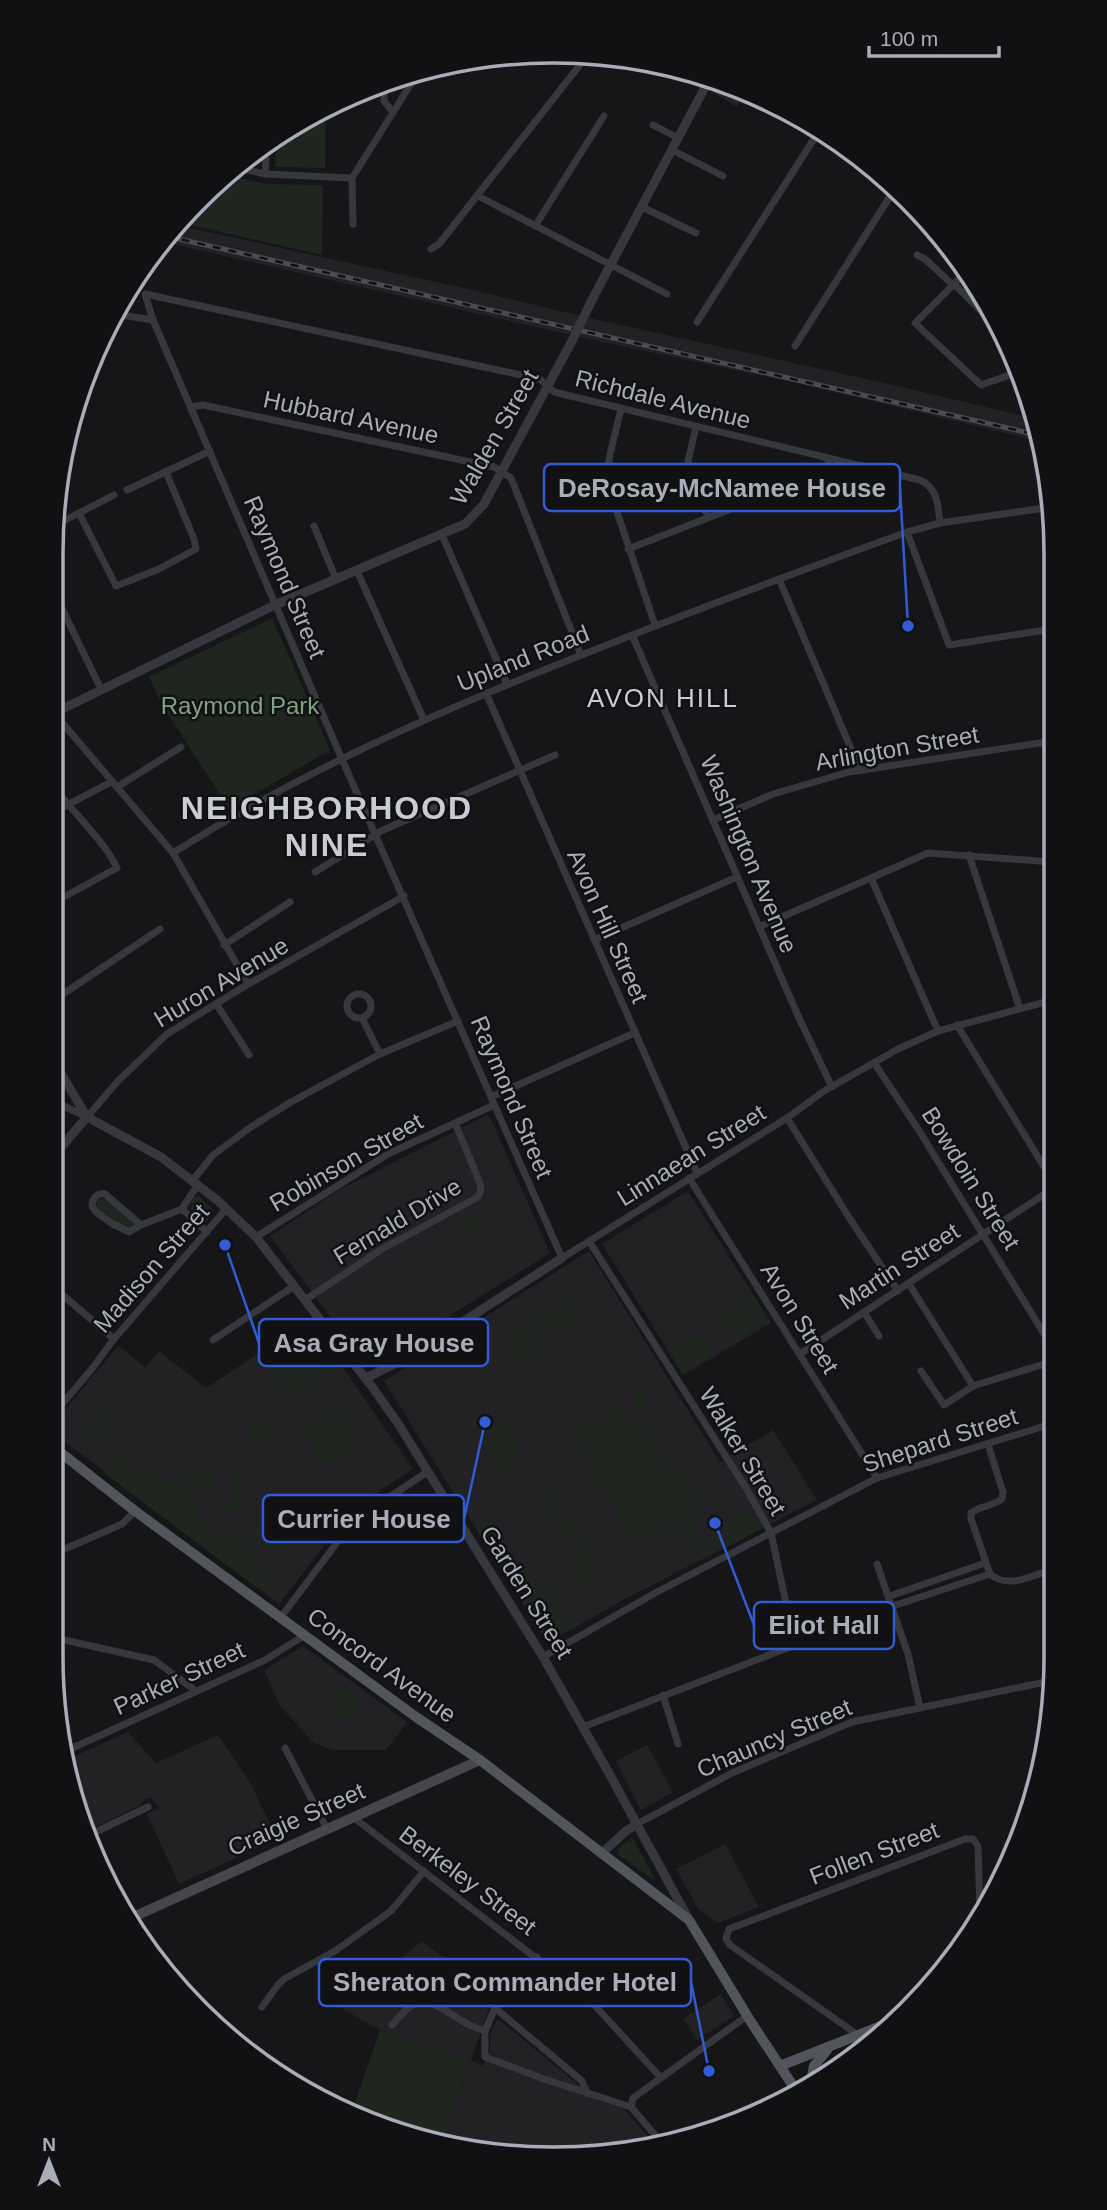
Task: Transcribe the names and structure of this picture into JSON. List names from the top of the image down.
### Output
{
  "streets": {
    "main road": ["Garden Street", "Concord Avenue", "Craigie Street"],
    "street": [
      "Richdale Avenue",
      "Hubbard Avenue",
      "Walden Street",
      "Raymond Street",
      "Upland Road",
      "Arlington Street",
      "Washington Avenue",
      "Avon Hill Street",
      "Huron Avenue",
      "Linnaean Street",
      "Robinson Street",
      "Bowdoin Street",
      "Fernald Drive",
      "Martin Street",
      "Madison Street",
      "Avon Street",
      "Shepard Street",
      "Walker Street",
      "Parker Street",
      "Chauncy Street",
      "Follen Street",
      "Berkeley Street"
    ]
  },
  "crossings": [
    ["Richdale Avenue", "Walden Street"],
    ["Richdale Avenue", "Raymond Street"],
    ["Richdale Avenue", "Upland Road"],
    ["Hubbard Avenue", "Walden Street"],
    ["Hubbard Avenue", "Raymond Street"],
    ["Walden Street", "Raymond Street"],
    ["Raymond Street", "Upland Road"],
    ["Raymond Street", "Huron Avenue"],
    ["Raymond Street", "Linnaean Street"],
    ["Raymond Street", "Robinson Street"],
    ["Upland Road", "Washington Avenue"],
    ["Upland Road", "Avon Hill Street"],
    ["Arlington Street", "Washington Avenue"],
    ["Washington Avenue", "Linnaean Street"],
    ["Avon Hill Street", "Linnaean Street"],
    ["Avon Hill Street", "Robinson Street"],
    ["Avon Hill Street", "Avon Street"],
    ["Huron Avenue", "Garden Street"],
    ["Linnaean Street", "Bowdoin Street"],
    ["Linnaean Street", "Avon Street"],
    ["Linnaean Street", "Walker Street"],
    ["Linnaean Street", "Garden Street"],
    ["Robinson Street", "Fernald Drive"],
    ["Robinson Street", "Garden Street"],
    ["Bowdoin Street", "Martin Street"],
    ["Fernald Drive", "Garden Street"],
    ["Martin Street", "Avon Street"],
    ["Madison Street", "Garden Street"],
    ["Avon Street", "Shepard Street"],
    ["Shepard Street", "Walker Street"],
    ["Shepard Street", "Garden Street"],
    ["Walker Street", "Garden Street"],
    ["Garden Street", "Concord Avenue"],
    ["Garden Street", "Chauncy Street"],
    ["Concord Avenue", "Parker Street"],
    ["Concord Avenue", "Craigie Street"],
    ["Craigie Street", "Berkeley Street"]
  ],
  "districts": ["AVON HILL", "NEIGHBORHOOD NINE"],
  "parks": ["Raymond Park"],
  "places": [
    "DeRosay-McNamee House",
    "Asa Gray House",
    "Currier House",
    "Eliot Hall",
    "Sheraton Commander Hotel"
  ],
  "scale_bar": "100 m",
  "north": "top"
}
